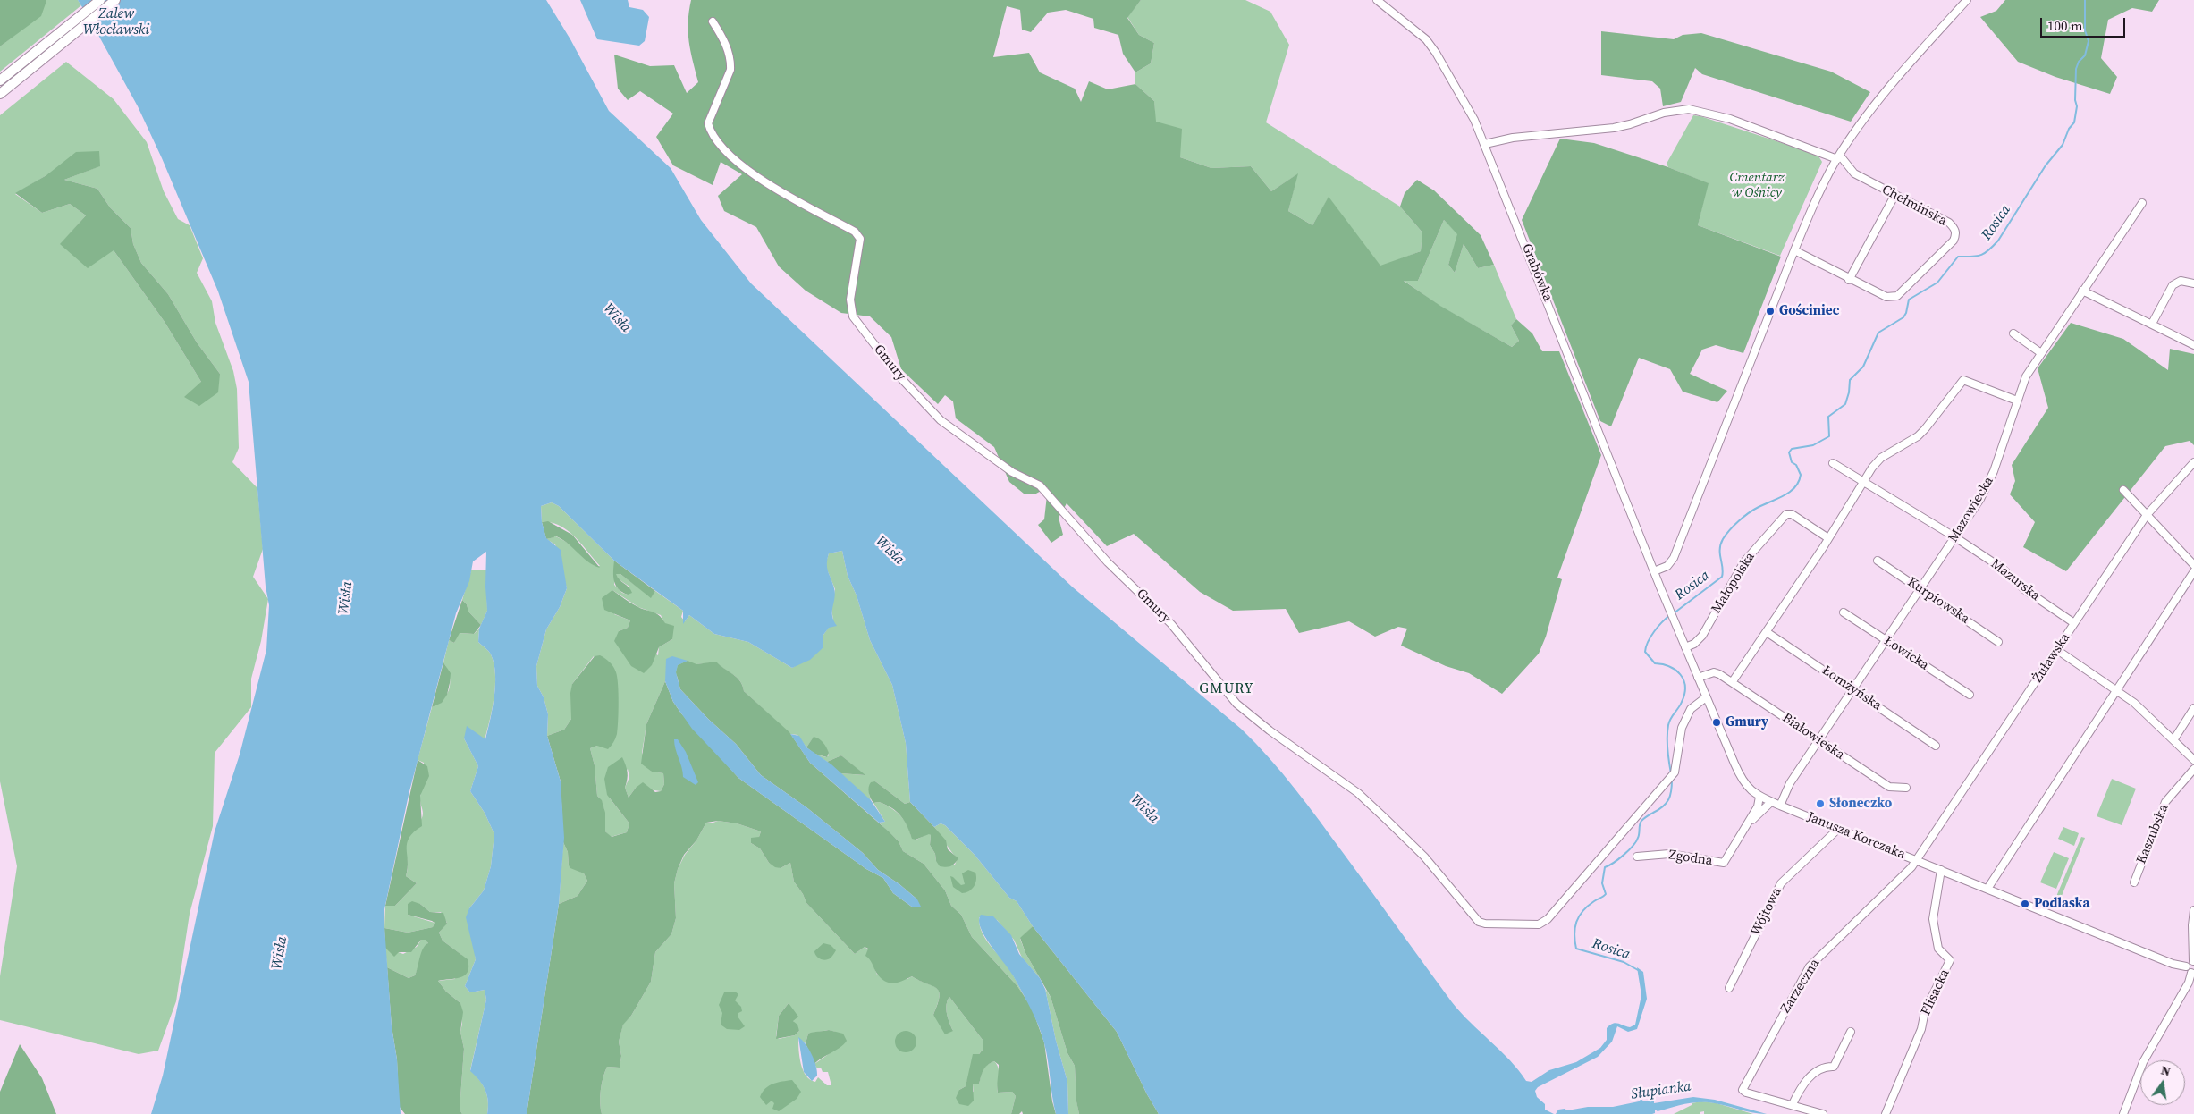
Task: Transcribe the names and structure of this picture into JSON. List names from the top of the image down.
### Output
{
  "streets": {
    "street": [
      "Chełmińska",
      "Grabówka",
      "Gmury",
      "Mazowiecka",
      "Mazurska",
      "Małopolska",
      "Kurpiowska",
      "Łowicka",
      "Żuławska",
      "Łomżyńska",
      "Białowieska",
      "Kaszubska",
      "Janusza Korczaka",
      "Zgodna",
      "Wójtowa",
      "Zarzeczna",
      "Flisacka"
    ]
  },
  "crossings": [
    ["Grabówka", "Janusza Korczaka"],
    ["Gmury", "Janusza Korczaka"],
    ["Mazowiecka", "Mazurska"],
    ["Mazowiecka", "Kurpiowska"],
    ["Mazowiecka", "Łowicka"],
    ["Mazowiecka", "Łomżyńska"],
    ["Mazowiecka", "Białowieska"],
    ["Mazowiecka", "Janusza Korczaka"],
    ["Mazurska", "Żuławska"],
    ["Małopolska", "Janusza Korczaka"],
    ["Żuławska", "Janusza Korczaka"],
    ["Żuławska", "Zarzeczna"],
    ["Białowieska", "Janusza Korczaka"],
    ["Janusza Korczaka", "Zgodna"],
    ["Janusza Korczaka", "Wójtowa"],
    ["Janusza Korczaka", "Zarzeczna"],
    ["Janusza Korczaka", "Flisacka"]
  ],
  "districts": ["GMURY"],
  "water": [
    "Zalew Włocławski",
    "Rosica",
    "Wisła",
    "Słupianka"
  ],
  "parks": ["Cmentarz w Ośnicy"],
  "places": [
    "Gościniec",
    "Gmury",
    "Słoneczko",
    "Podlaska"
  ],
  "scale_bar": "100 m",
  "north": "top"
}
